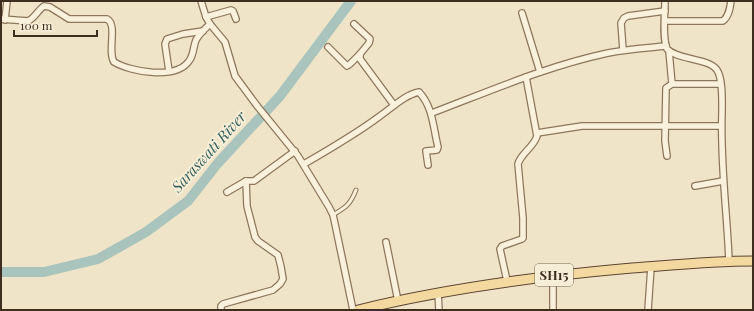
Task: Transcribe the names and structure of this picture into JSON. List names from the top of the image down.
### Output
{
  "streets": {
    "main road": ["SH15"]
  },
  "water": ["Saraswati River"],
  "scale_bar": "100 m"
}
